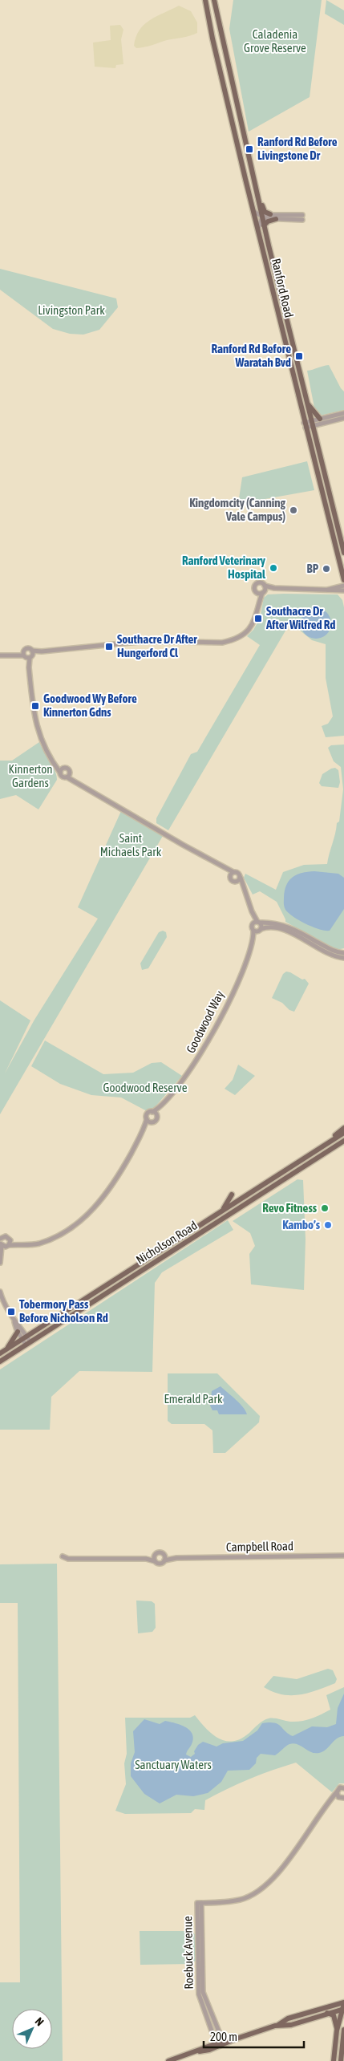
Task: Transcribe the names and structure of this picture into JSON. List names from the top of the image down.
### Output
{
  "streets": {
    "main road": ["Ranford Road", "Nicholson Road"],
    "street": ["Goodwood Way", "Campbell Road", "Roebuck Avenue"]
  },
  "parks": [
    "Caladenia Grove Reserve",
    "Livingston Park",
    "Kinnerton Gardens",
    "Saint Michaels Park",
    "Goodwood Reserve",
    "Emerald Park",
    "Sanctuary Waters"
  ],
  "places": {
    "transit": [
      "Ranford Rd Before Livingstone Dr",
      "Ranford Rd Before Waratah Bvd",
      "Southacre Dr After Wilfred Rd",
      "Southacre Dr After Hungerford Cl",
      "Goodwood Wy Before Kinnerton Gdns",
      "Tobermory Pass Before Nicholson Rd"
    ],
    "other": [
      "Kingdomcity (Canning Vale Campus)",
      "Ranford Veterinary Hospital",
      "BP",
      "Revo Fitness",
      "Kambo’s"
    ]
  },
  "scale_bar": "200 m",
  "north": "top right"
}
